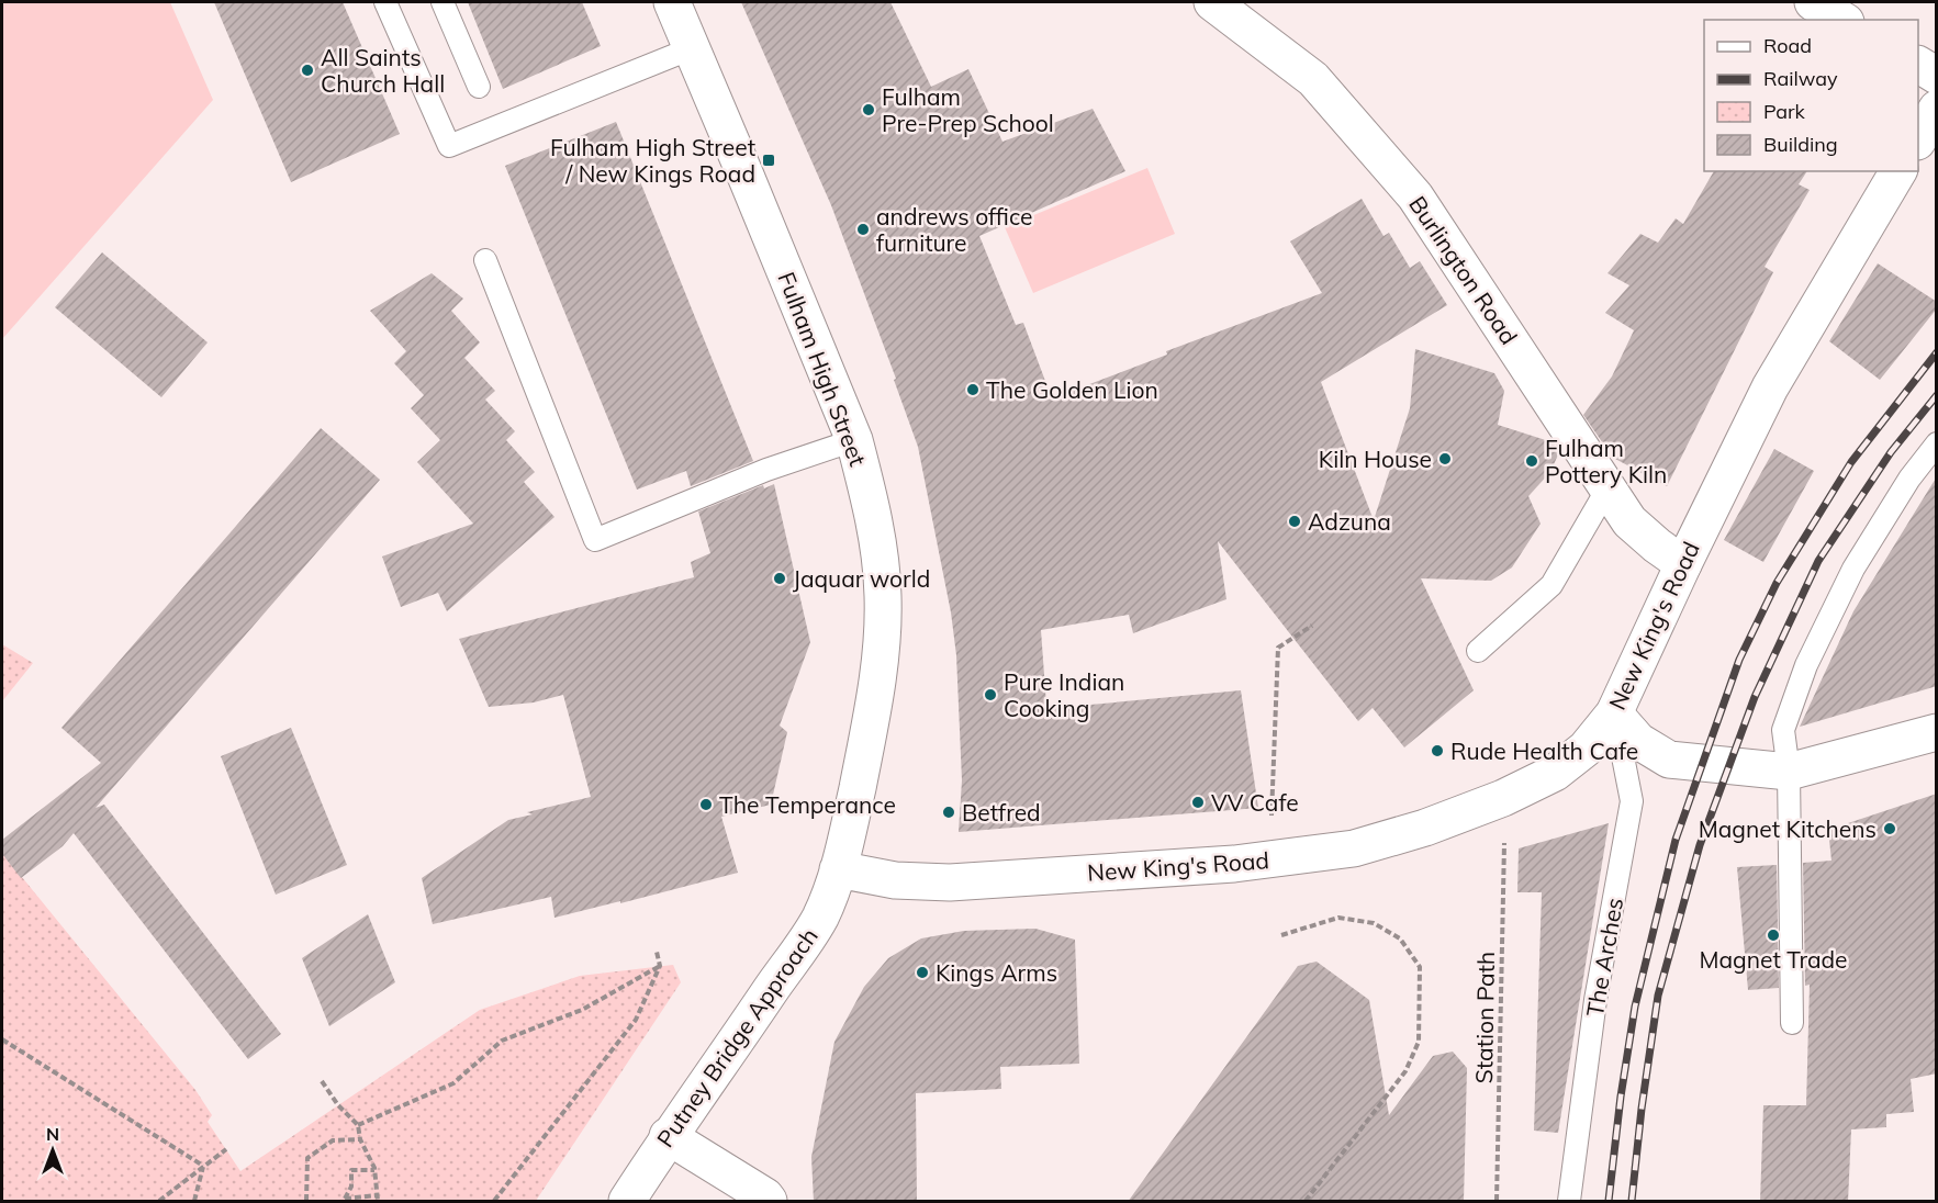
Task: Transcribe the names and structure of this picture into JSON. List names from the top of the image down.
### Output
{
  "streets": {
    "main road": [
      "Burlington Road",
      "Fulham High Street",
      "New King's Road",
      "Putney Bridge Approach"
    ],
    "lane": ["The Arches"],
    "path": ["Station Path"]
  },
  "crossings": [
    ["Burlington Road", "New King's Road"],
    ["Fulham High Street", "New King's Road"],
    ["Fulham High Street", "Putney Bridge Approach"],
    ["New King's Road", "The Arches"],
    ["New King's Road", "Putney Bridge Approach"]
  ],
  "places": {
    "other": [
      "All Saints Church Hall",
      "Fulham Pre-Prep School",
      "andrews office furniture",
      "The Golden Lion",
      "Kiln House",
      "Fulham Pottery Kiln",
      "Adzuna",
      "Jaquar world",
      "Pure Indian Cooking",
      "Rude Health Cafe",
      "VV Cafe",
      "The Temperance",
      "Betfred",
      "Magnet Kitchens",
      "Magnet Trade",
      "Kings Arms"
    ],
    "transit": ["Fulham High Street / New Kings Road"]
  },
  "legend": [
    "Road",
    "Railway",
    "Park",
    "Building"
  ],
  "north": "top"
}
